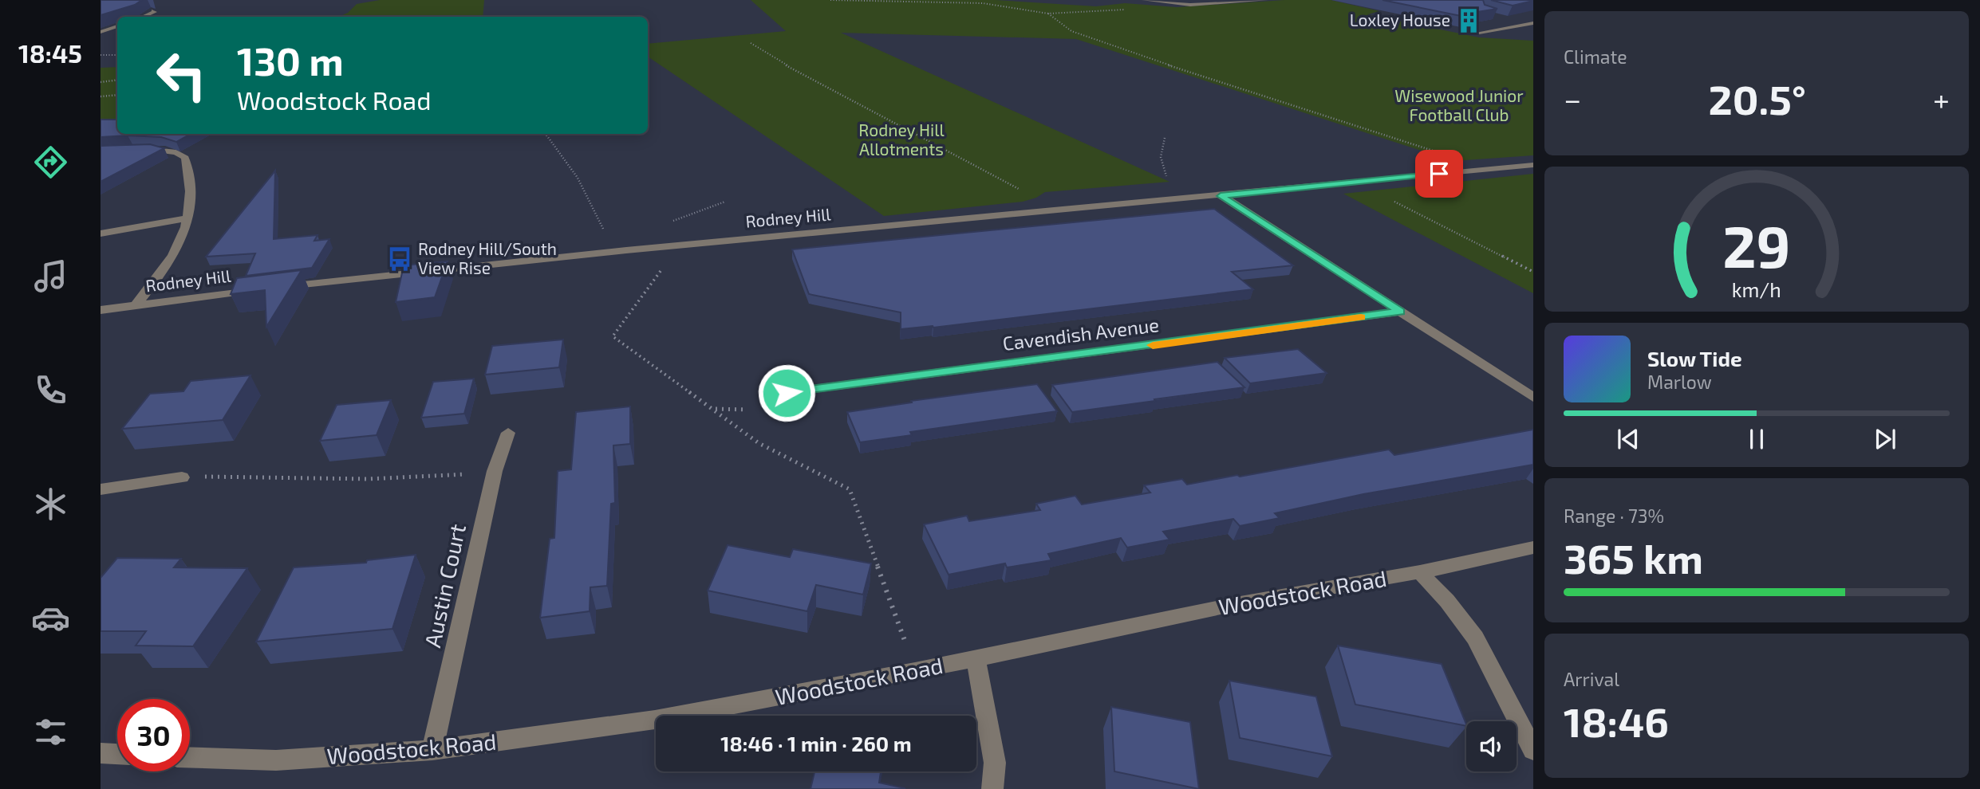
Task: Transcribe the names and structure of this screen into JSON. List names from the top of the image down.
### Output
{
  "streets": {
    "street": [
      "Rodney Hill",
      "Cavendish Avenue",
      "Austin Court",
      "Woodstock Road"
    ]
  },
  "crossings": [
    ["Austin Court", "Woodstock Road"]
  ],
  "parks": ["Wisewood Junior Football Club", "Rodney Hill Allotments"],
  "places": {
    "building": ["Loxley House"],
    "bus stop": ["Rodney Hill/South View Rise"]
  },
  "page": {
    "tabs": "18:45",
    "tile": [
      "Climate",
      ["Range · 73%", "365 km"],
      ["Arrival", "18:46"]
    ],
    "turn": ["130 m", "Woodstock Road"],
    "heat": ["−", "20.5°", "+"],
    "song": ["Slow Tide", "Marlow"],
    "limit": "30",
    "trip": "18:46 · 1 min · 260 m",
    "gauge": ["29", "km/h"]
  }
}
